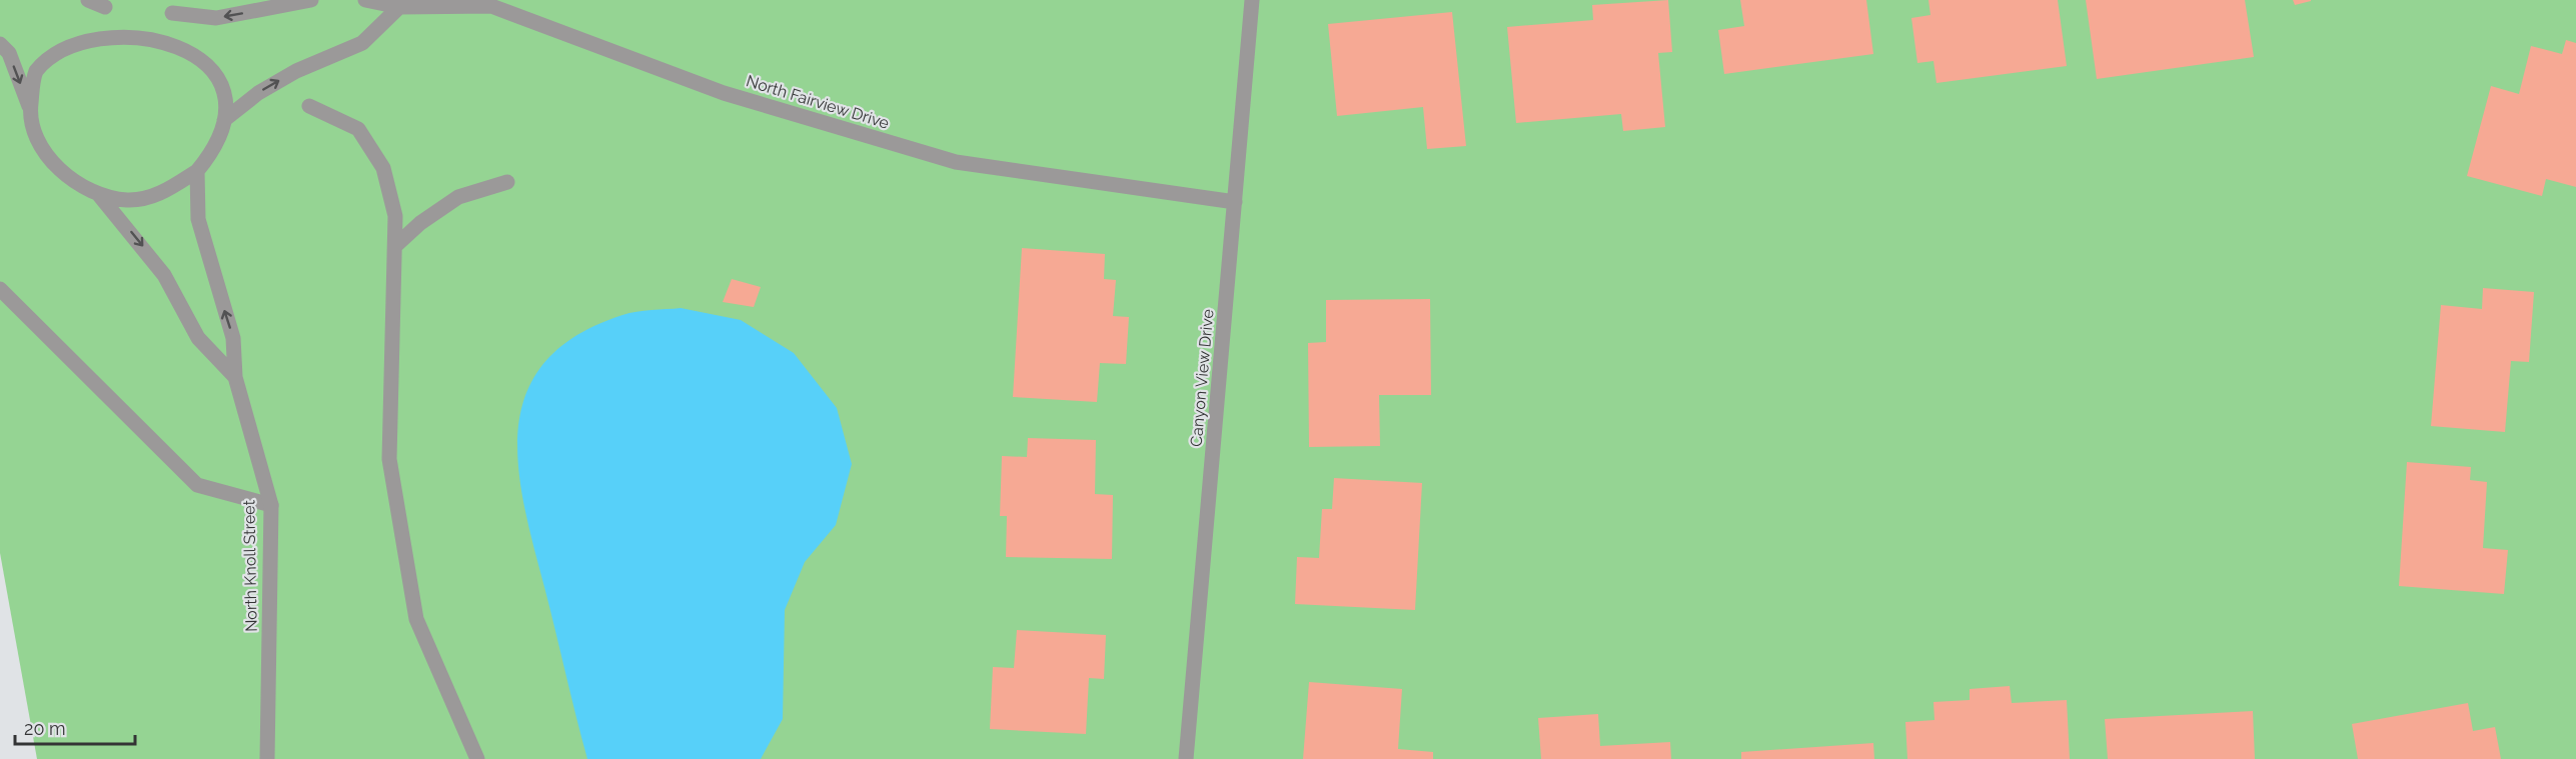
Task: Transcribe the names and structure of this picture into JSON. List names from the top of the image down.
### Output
{
  "streets": {
    "street": ["North Fairview Drive", "Canyon View Drive", "North Knoll Street"]
  },
  "crossings": [
    ["North Fairview Drive", "Canyon View Drive"]
  ],
  "scale_bar": "20 m"
}
